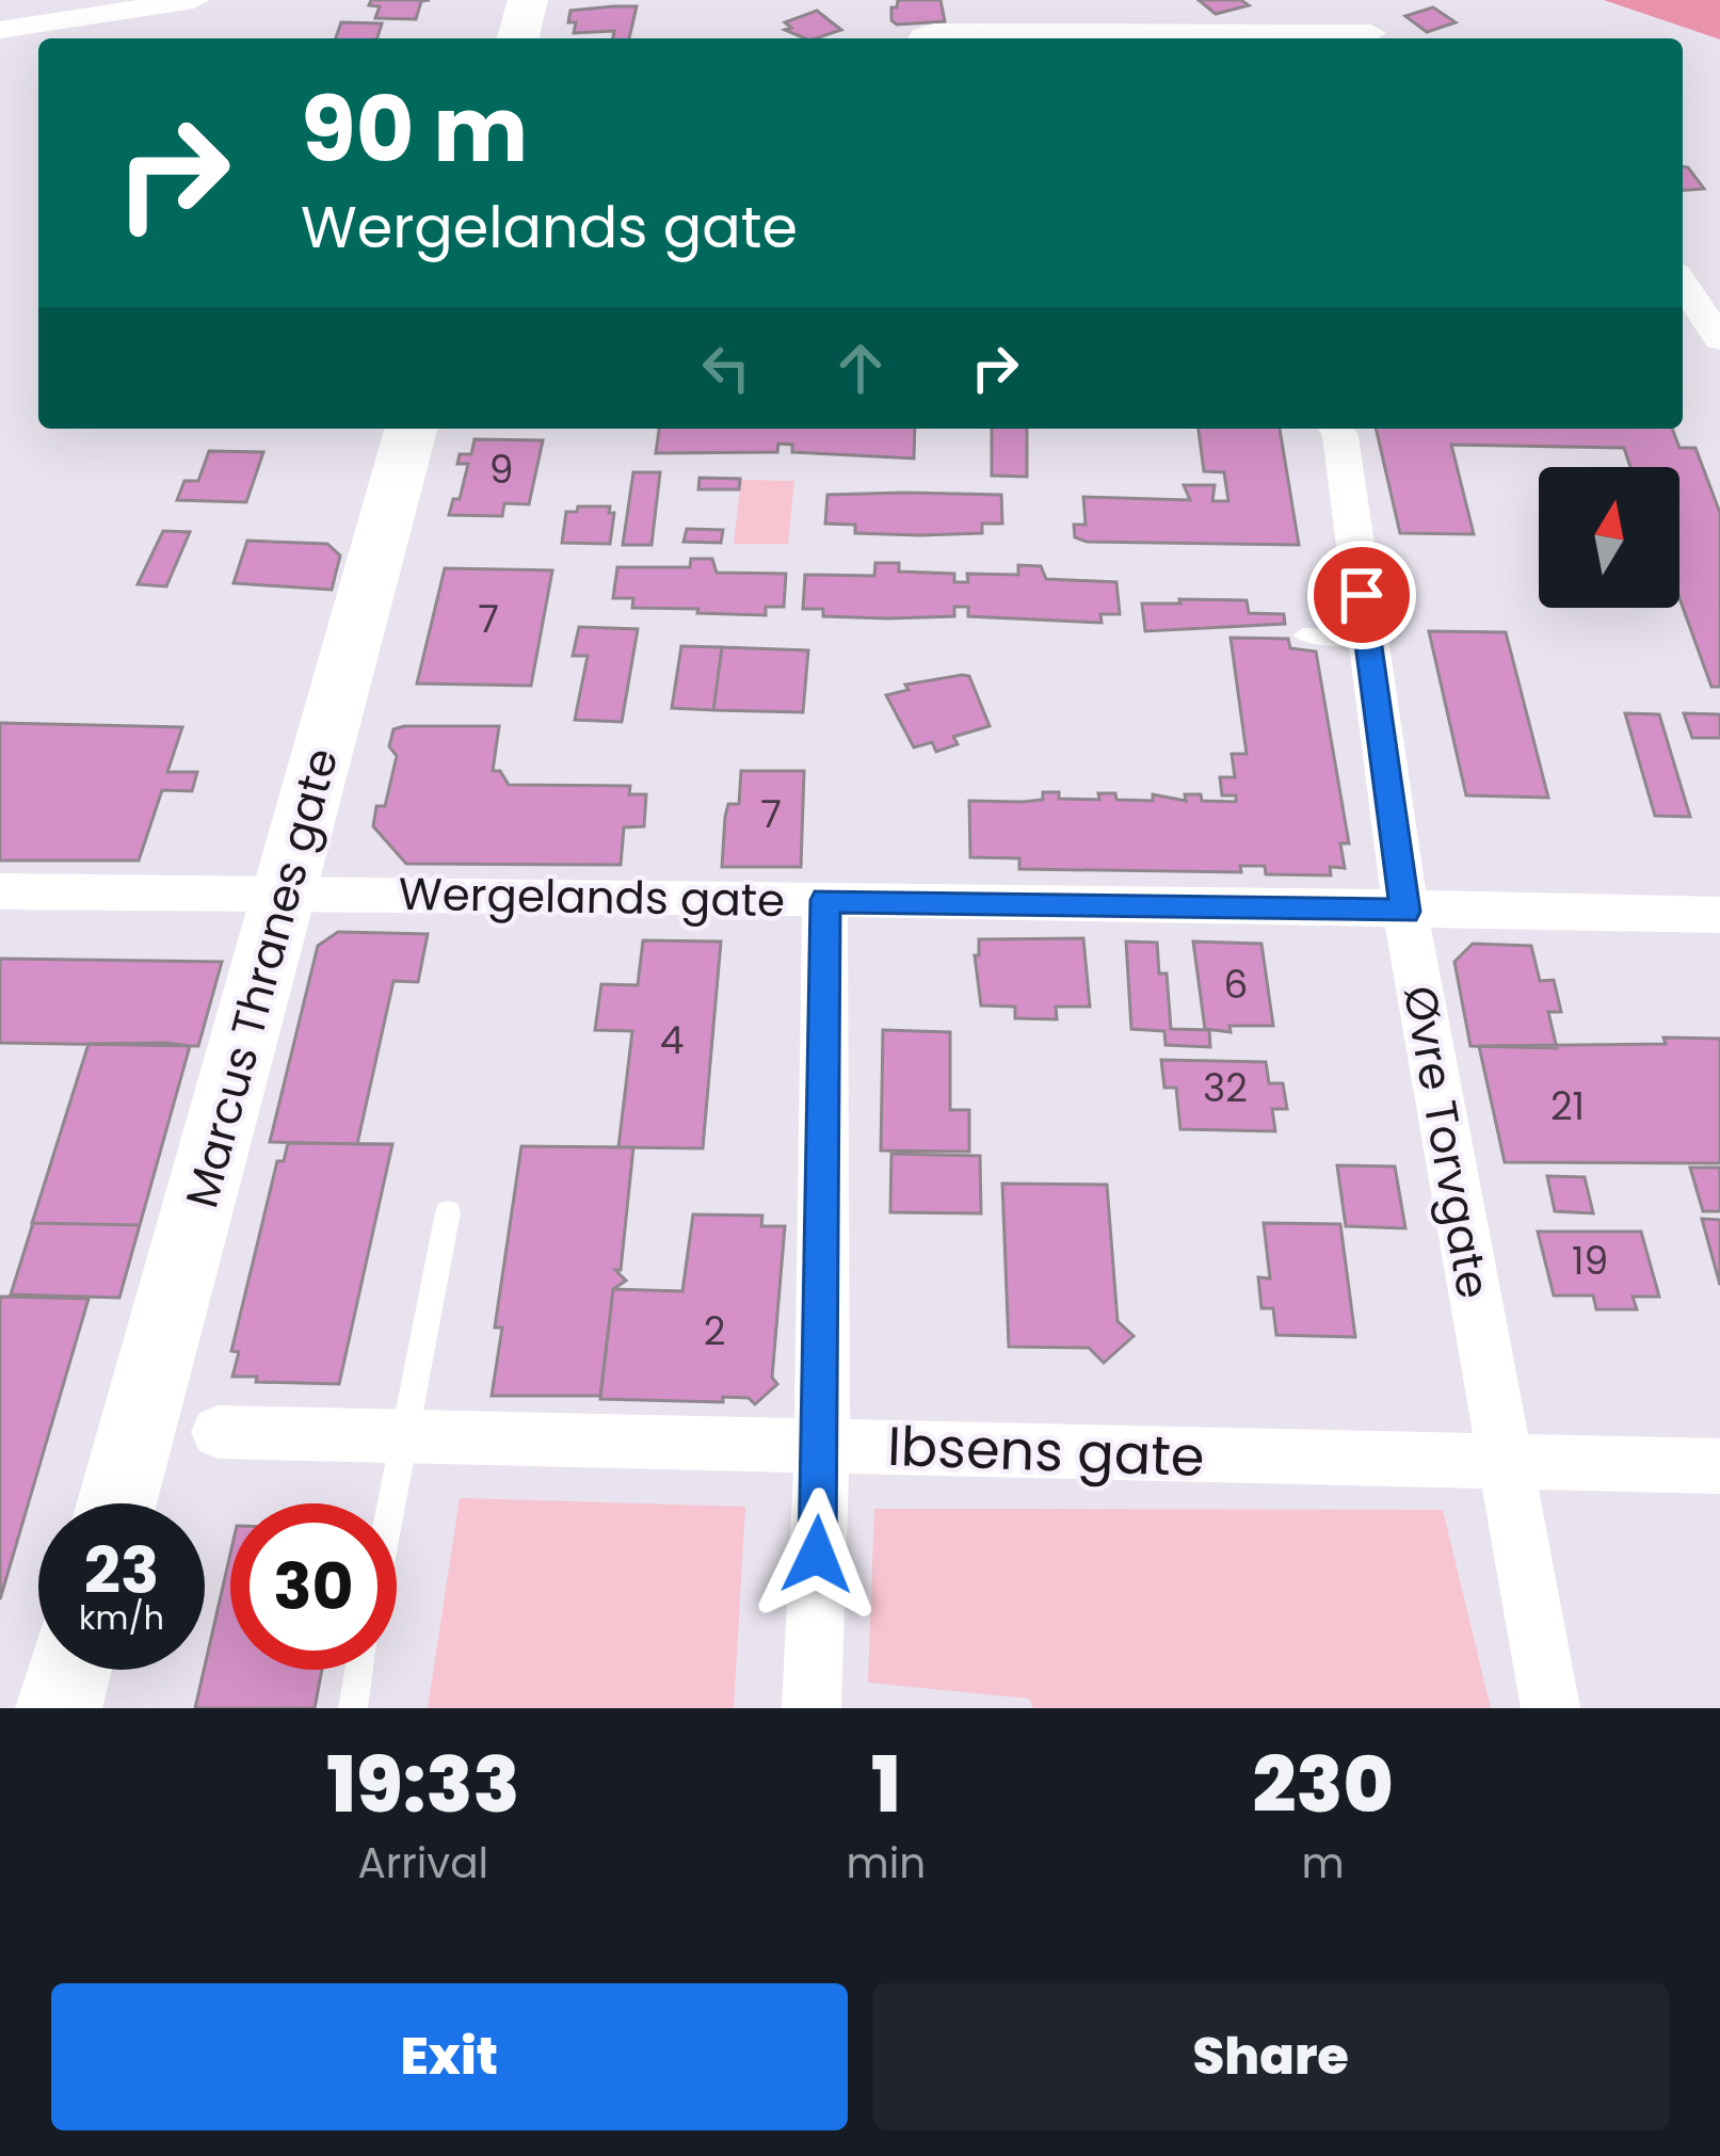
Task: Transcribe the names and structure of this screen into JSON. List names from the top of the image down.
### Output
{
  "streets": {
    "main road": ["Marcus Thranes gate"],
    "street": ["Wergelands gate", "Øvre Torvgate", "Ibsens gate"]
  },
  "crossings": [
    ["Wergelands gate", "Marcus Thranes gate"],
    ["Wergelands gate", "Øvre Torvgate"],
    ["Øvre Torvgate", "Ibsens gate"]
  ],
  "house_numbers": [
    "9",
    "7",
    "7",
    "6",
    "4",
    "32",
    "21",
    "19",
    "2"
  ],
  "north": "top",
  "page": {
    "turn": ["90 m", "Wergelands gate"],
    "speed": "23 km/h",
    "limit": "30",
    "eta": [
      "19:33",
      "Arrival",
      "1",
      "min",
      "230",
      "m"
    ],
    "buttons": ["Exit", "Share"]
  }
}
